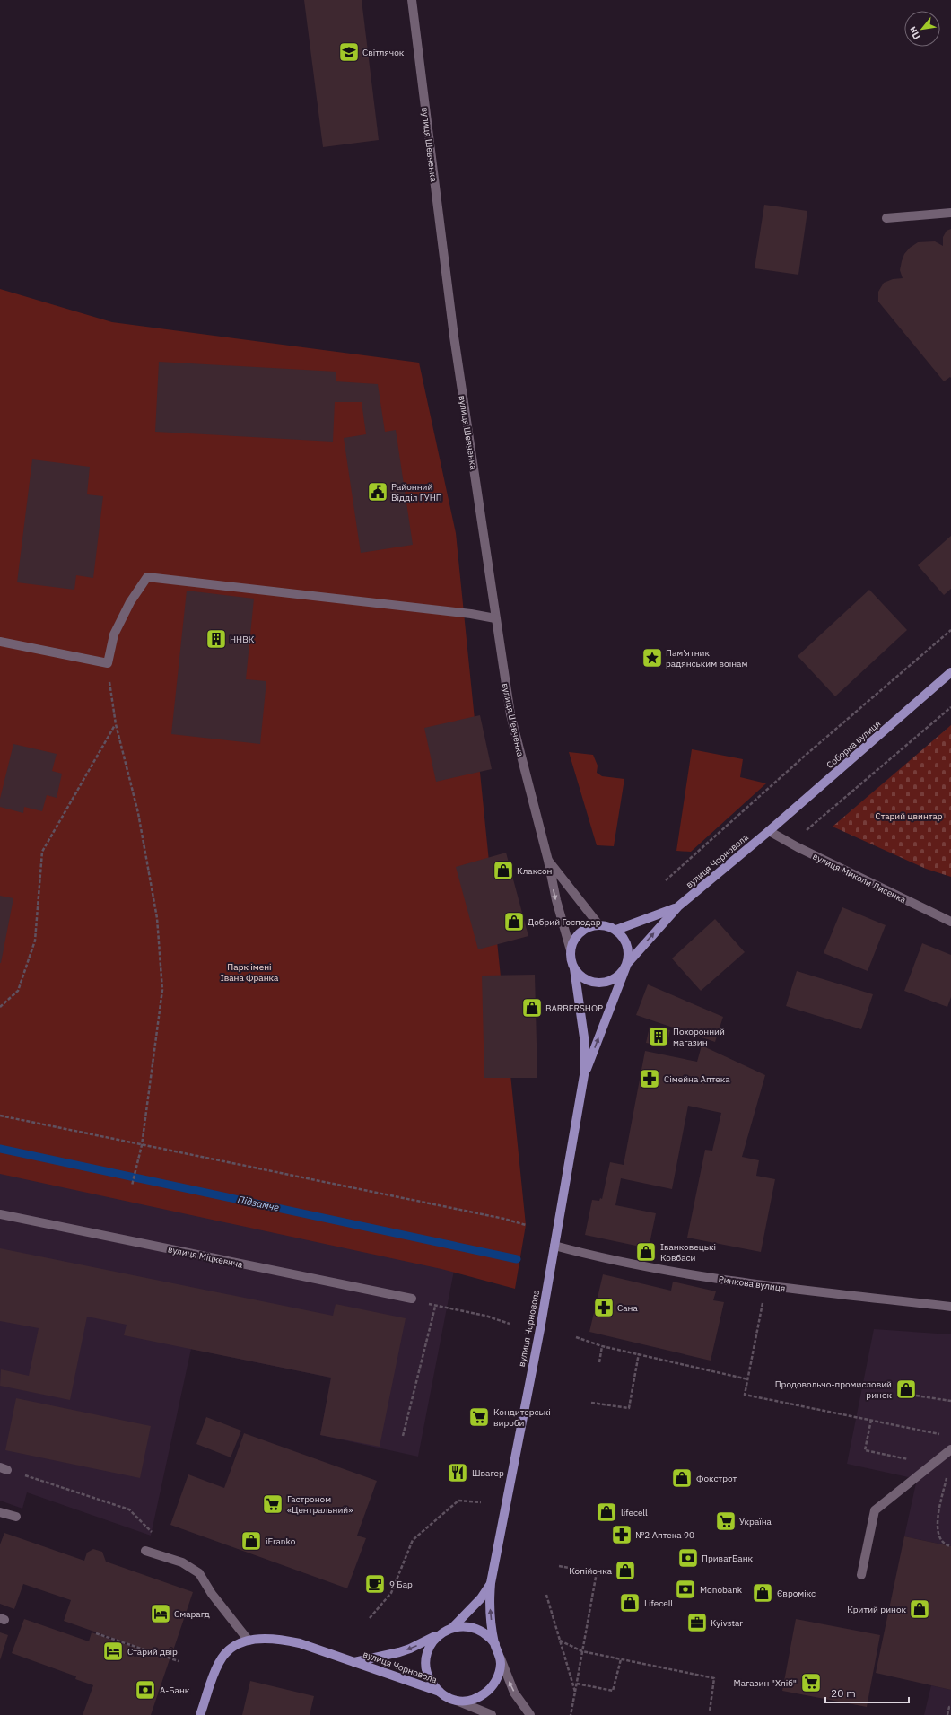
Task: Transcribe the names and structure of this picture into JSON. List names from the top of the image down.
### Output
{
  "streets": {
    "main road": ["Соборна вулиця", "вулиця Чорновола"],
    "street": [
      "вулиця Шевченка",
      "вулиця Миколи Лисенка",
      "вулиця Міцкевича",
      "Ринкова вулиця"
    ]
  },
  "crossings": [
    ["вулиця Шевченка", "вулиця Чорновола"],
    ["Соборна вулиця", "вулиця Чорновола"],
    ["Соборна вулиця", "вулиця Миколи Лисенка"],
    ["вулиця Чорновола", "вулиця Миколи Лисенка"],
    ["вулиця Чорновола", "Ринкова вулиця"]
  ],
  "water": ["Підзамче"],
  "parks": ["Старий цвинтар", "Парк імені Івана Франка"],
  "places": {
    "school or university": ["Світлячок"],
    "public building": ["Районний Відділ ГУНП"],
    "building": ["ННВК", "Похоронний магазин"],
    "place": ["Пам'ятник радянським воїнам"],
    "shop": [
      "Клаксон",
      "Добрий Господар",
      "BARBERSHOP",
      "Іванковецькі Ковбаси",
      "Продовольчо-промисловий ринок",
      "Фокстрот",
      "lifecell",
      "iFranko",
      "Копійочка",
      "Євромікс",
      "Lifecell",
      "Критий ринок"
    ],
    "pharmacy": ["Сімейна Аптека", "Сана", "№2 Аптека 90"],
    "supermarket": [
      "Кондитерські вироби",
      "Гастроном «Центральний»",
      "Україна",
      "Магазин \"Хліб\""
    ],
    "restaurant": ["Швагер"],
    "bank": ["ПриватБанк", "Monobank", "А-Банк"],
    "cafe": ["9 Бар"],
    "hotel": ["Смарагд", "Старий двір"],
    "office": ["Kyivstar"]
  },
  "scale_bar": "20 m",
  "north": "bottom left"
}
